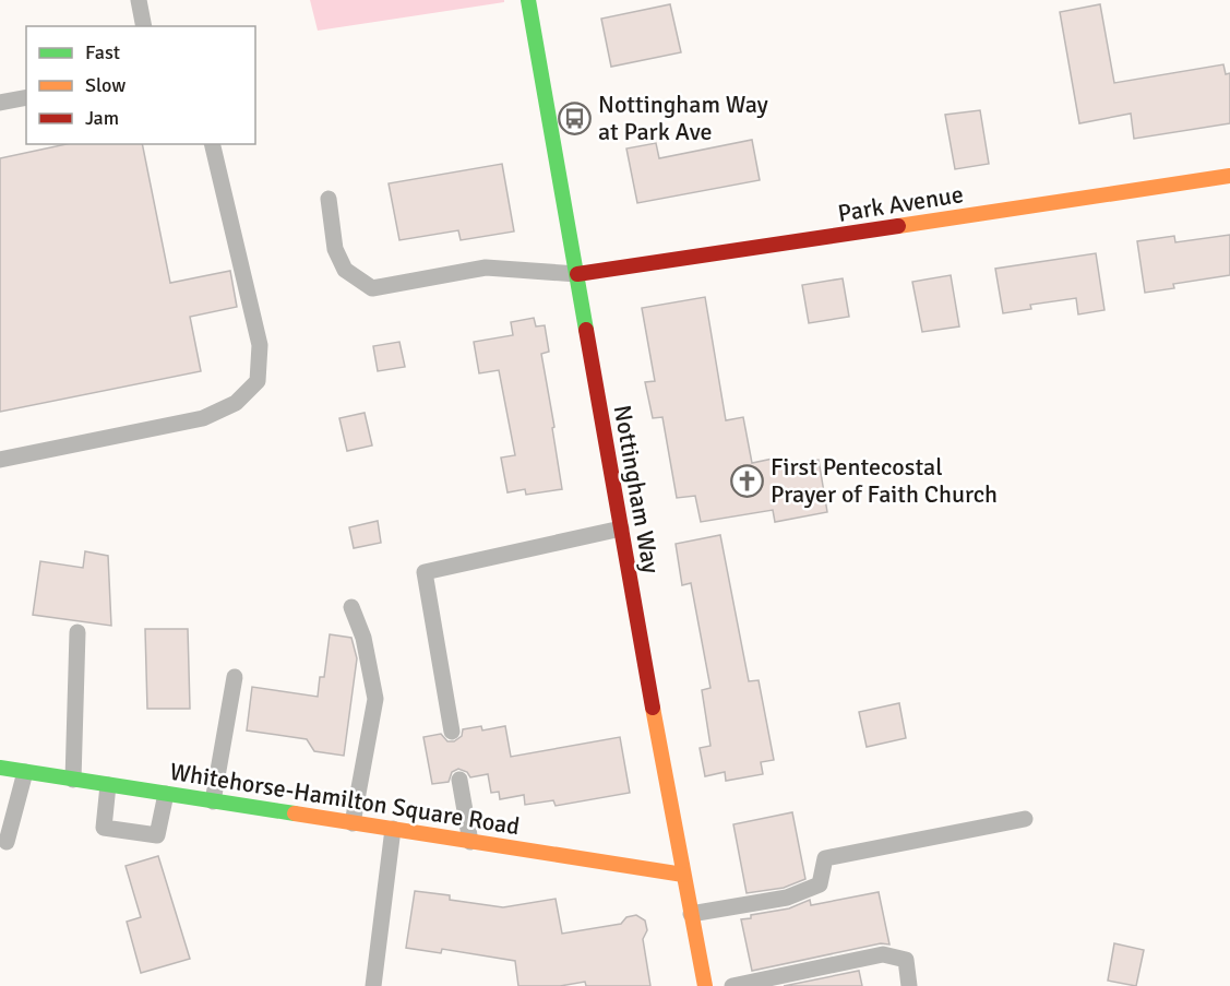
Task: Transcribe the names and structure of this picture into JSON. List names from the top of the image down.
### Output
{
  "streets": {
    "street": ["Park Avenue", "Nottingham Way", "Whitehorse-Hamilton Square Road"]
  },
  "crossings": [
    ["Park Avenue", "Nottingham Way"],
    ["Nottingham Way", "Whitehorse-Hamilton Square Road"]
  ],
  "places": {
    "bus stop": ["Nottingham Way at Park Ave"],
    "church": ["First Pentecostal Prayer of Faith Church"]
  },
  "legend": ["Fast", "Slow", "Jam"]
}
